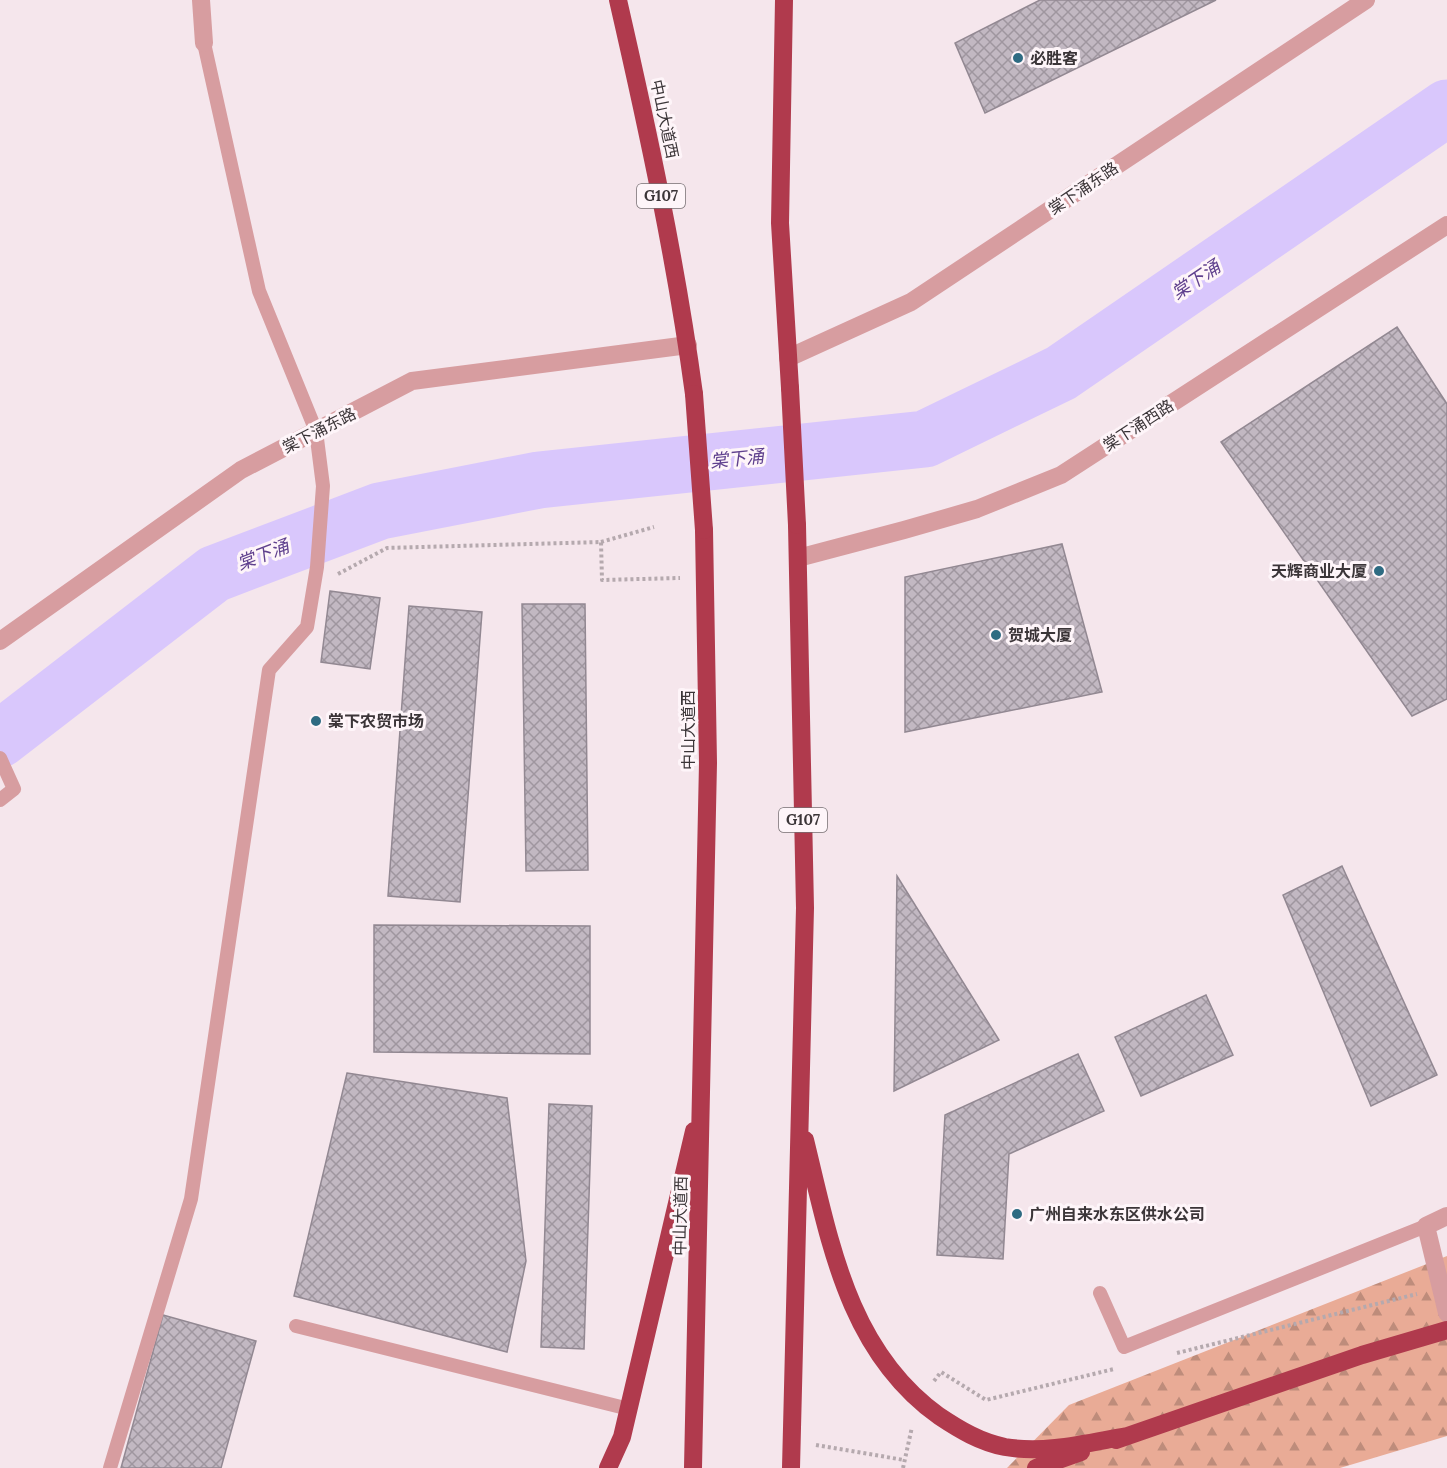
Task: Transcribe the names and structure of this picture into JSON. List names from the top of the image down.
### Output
{
  "streets": {
    "highway": ["中山大道西", "G107"],
    "street": ["棠下涌东路", "棠下涌西路"]
  },
  "crossings": [
    ["中山大道西", "棠下涌东路"],
    ["棠下涌东路", "G107"],
    ["G107", "棠下涌西路"]
  ],
  "water": ["棠下涌"],
  "places": [
    "必胜客",
    "天辉商业大厦",
    "贺城大厦",
    "棠下农贸市场",
    "广州自来水东区供水公司"
  ]
}
